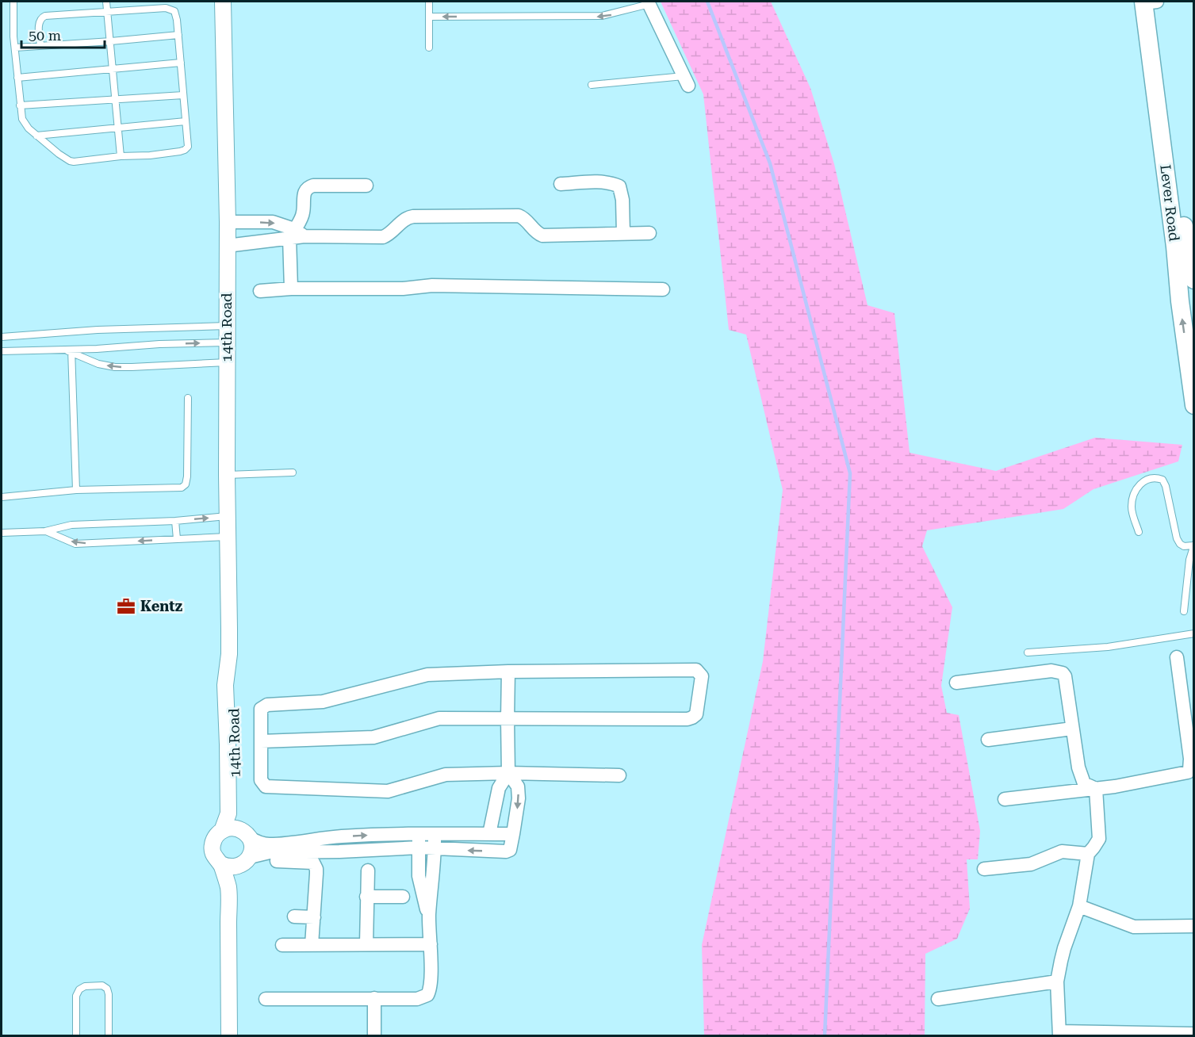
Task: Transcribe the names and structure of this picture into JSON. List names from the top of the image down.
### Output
{
  "streets": {
    "main road": ["Lever Road"],
    "street": ["14th Road"]
  },
  "places": {
    "office": ["Kentz"]
  },
  "scale_bar": "50 m"
}
